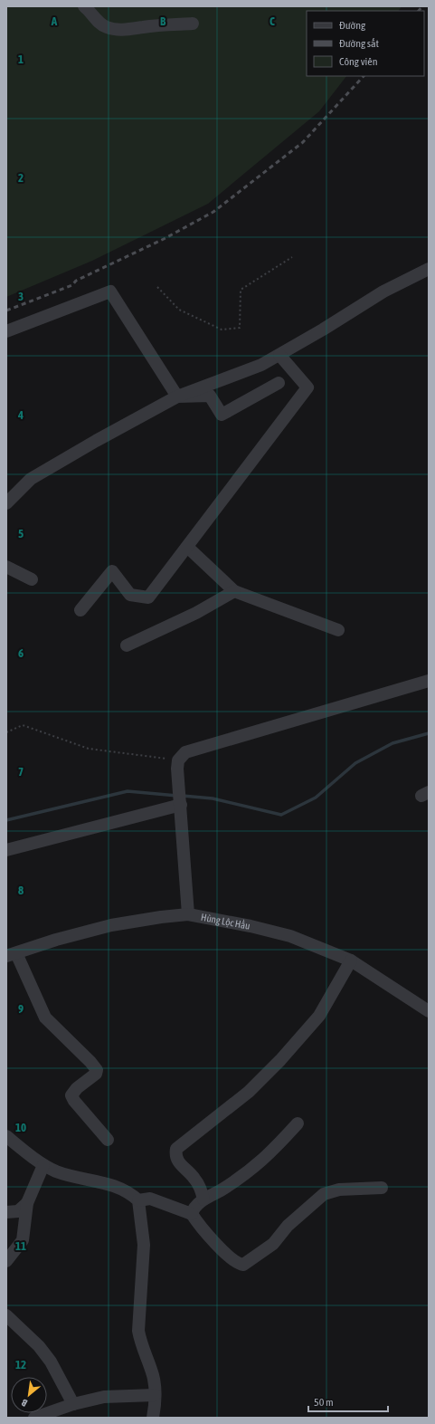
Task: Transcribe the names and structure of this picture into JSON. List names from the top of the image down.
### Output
{
  "streets": {
    "street": ["Hùng Lộc Hầu"]
  },
  "legend": ["Đường", "Đường sắt", "Công viên"],
  "scale_bar": "50 m",
  "north": "bottom left",
  "grid": {
    "columns": ["A", "B", "C"],
    "rows": [
      "1",
      "2",
      "3",
      "4",
      "5",
      "6",
      "7",
      "8",
      "9",
      "10",
      "11",
      "12"
    ]
  }
}
